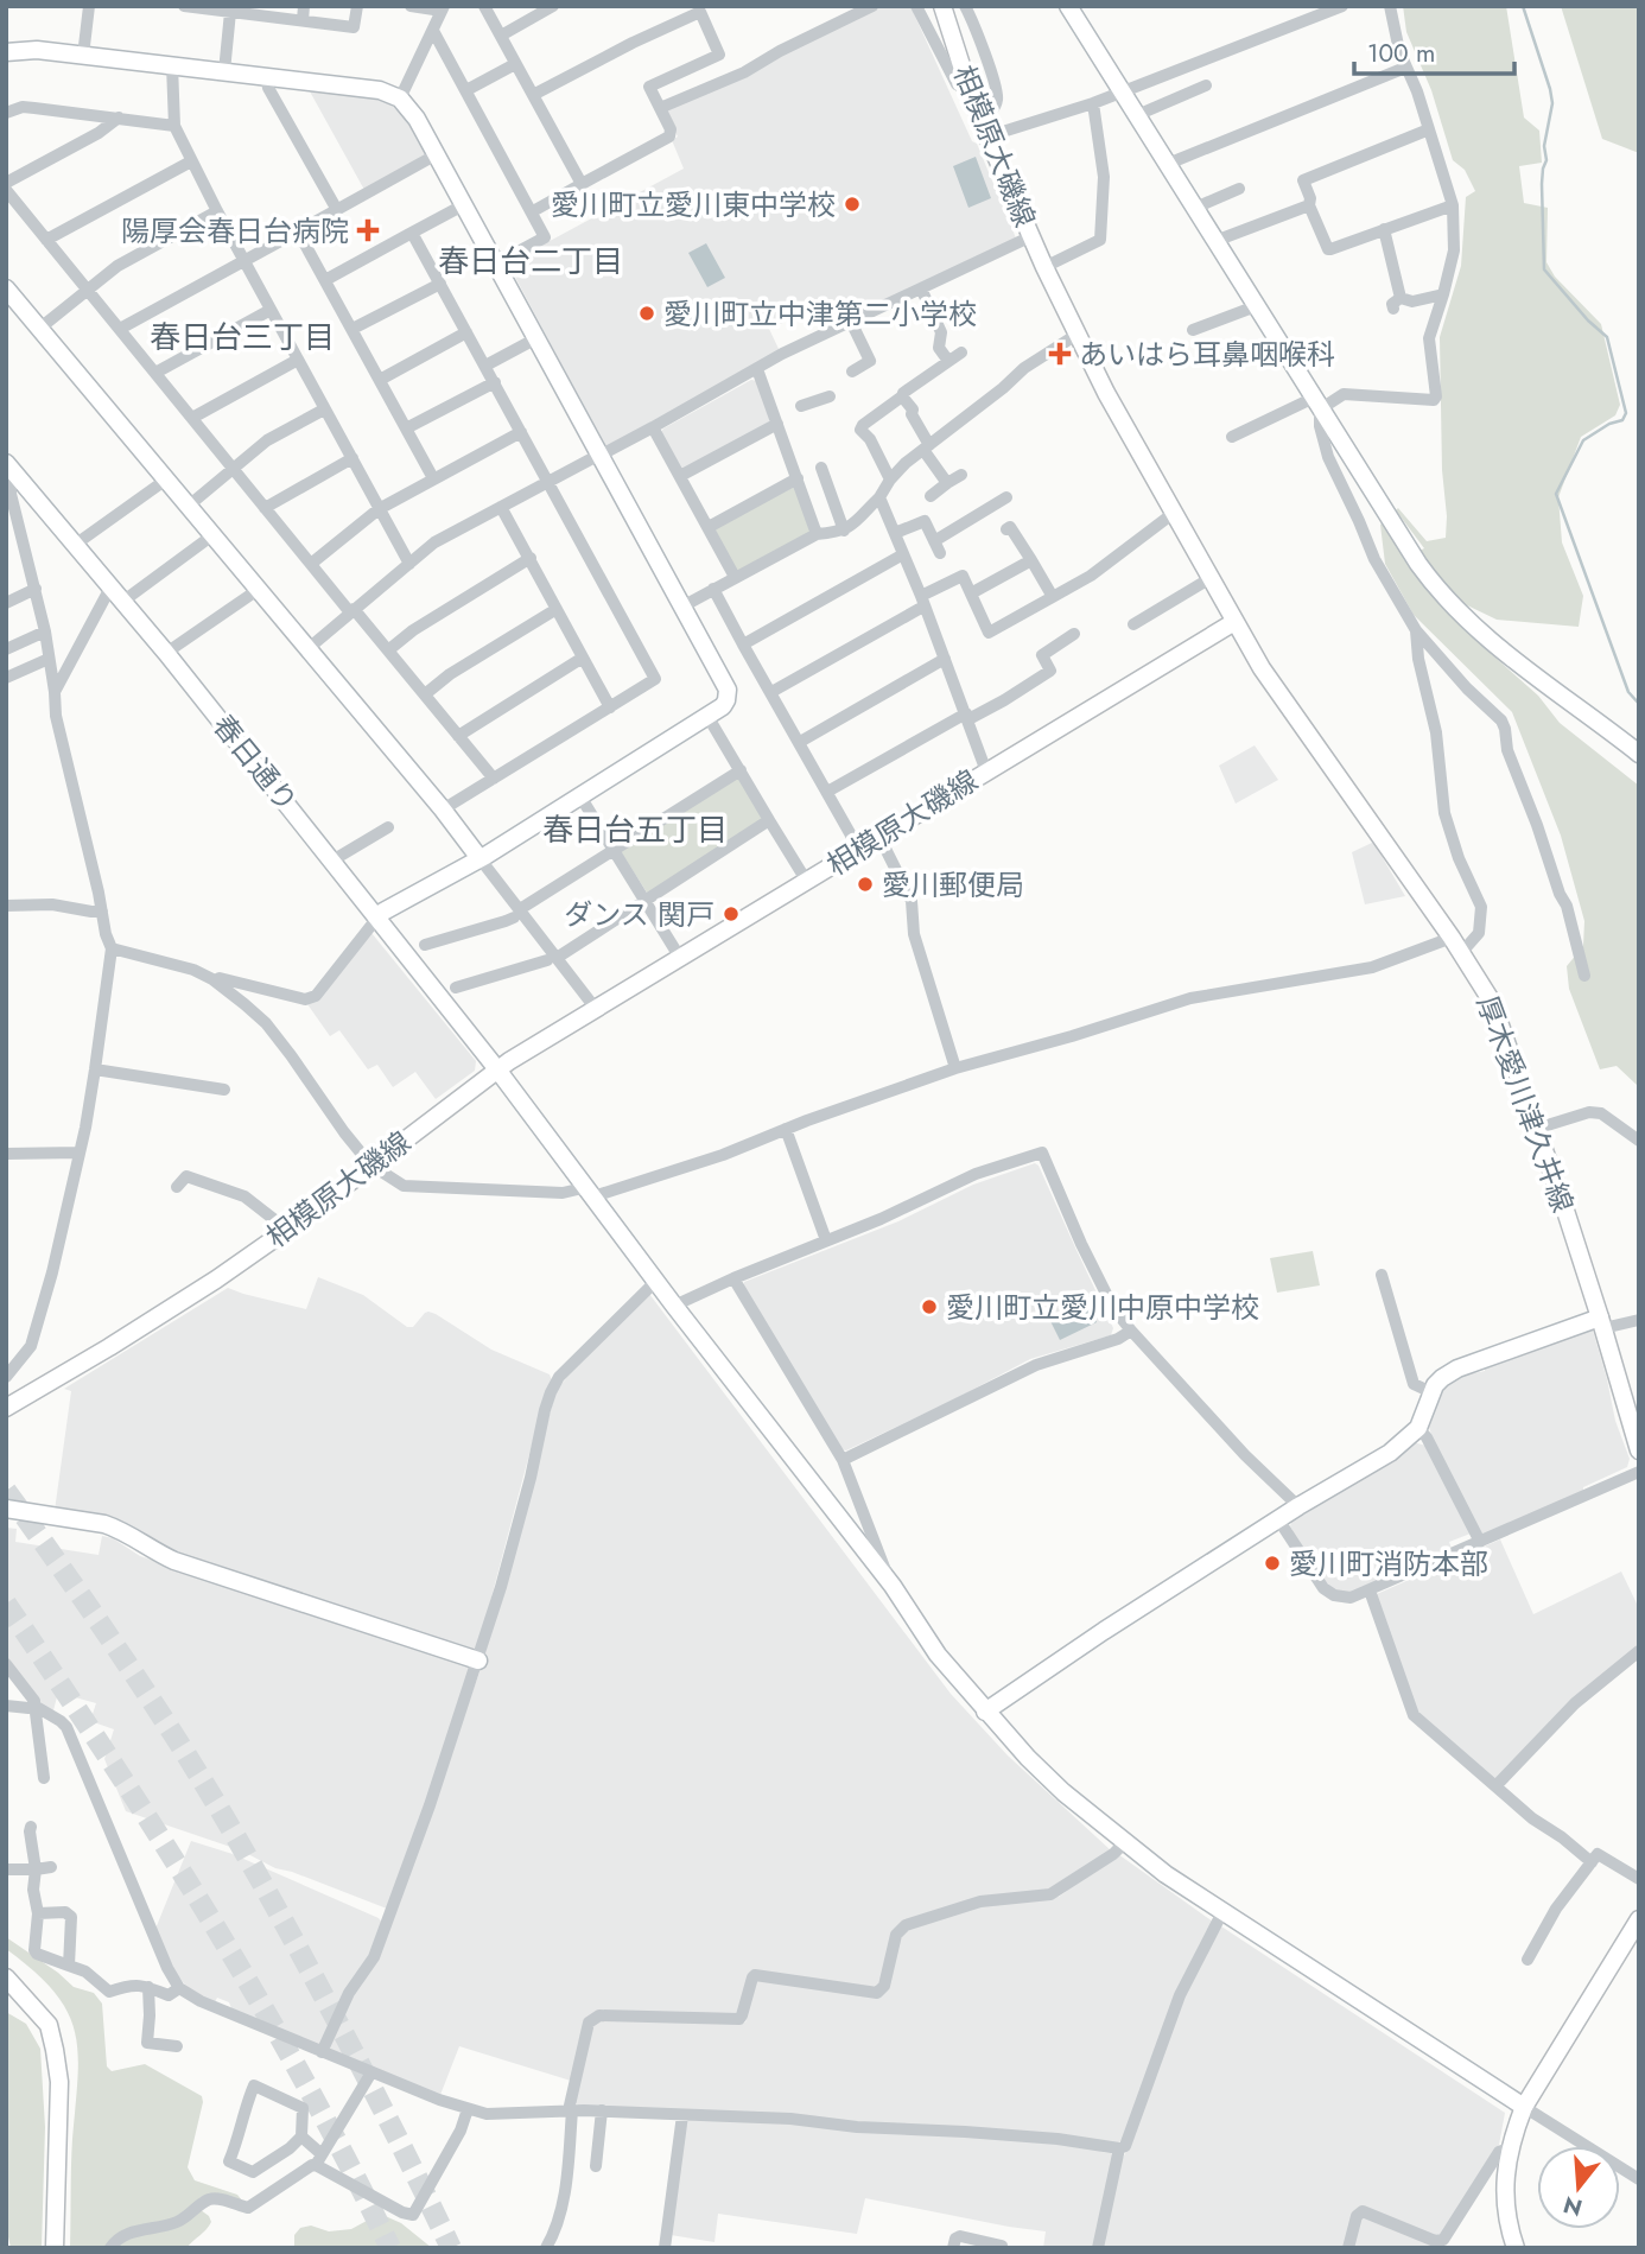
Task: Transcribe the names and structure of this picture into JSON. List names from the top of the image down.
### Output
{
  "streets": {
    "street": ["相模原大磯線", "春日通り", "厚木愛川津久井線"]
  },
  "crossings": [
    ["相模原大磯線", "春日通り"],
    ["相模原大磯線", "厚木愛川津久井線"]
  ],
  "districts": ["春日台二丁目", "春日台三丁目", "春日台五丁目"],
  "places": {
    "other": [
      "愛川町立愛川東中学校",
      "愛川町立中津第二小学校",
      "愛川郵便局",
      "ダンス 関戸",
      "愛川町立愛川中原中学校",
      "愛川町消防本部"
    ],
    "health": ["陽厚会春日台病院", "あいはら耳鼻咽喉科"]
  },
  "scale_bar": "100 m",
  "north": "bottom"
}
